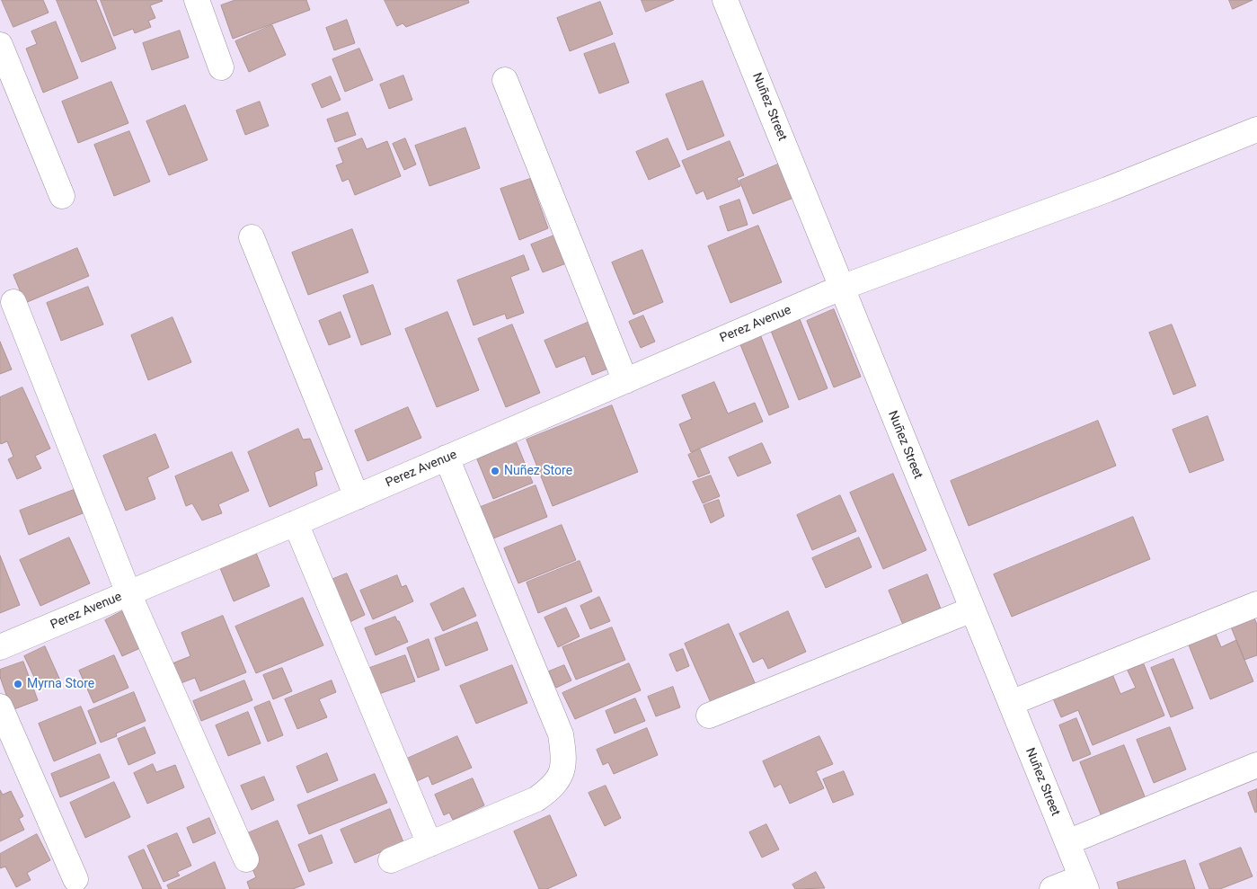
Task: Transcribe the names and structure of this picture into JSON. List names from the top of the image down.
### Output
{
  "streets": {
    "street": ["Nuñez Street", "Perez Avenue"]
  },
  "crossings": [
    ["Nuñez Street", "Perez Avenue"]
  ],
  "places": ["Nuñez Store", "Myrna Store"]
}
